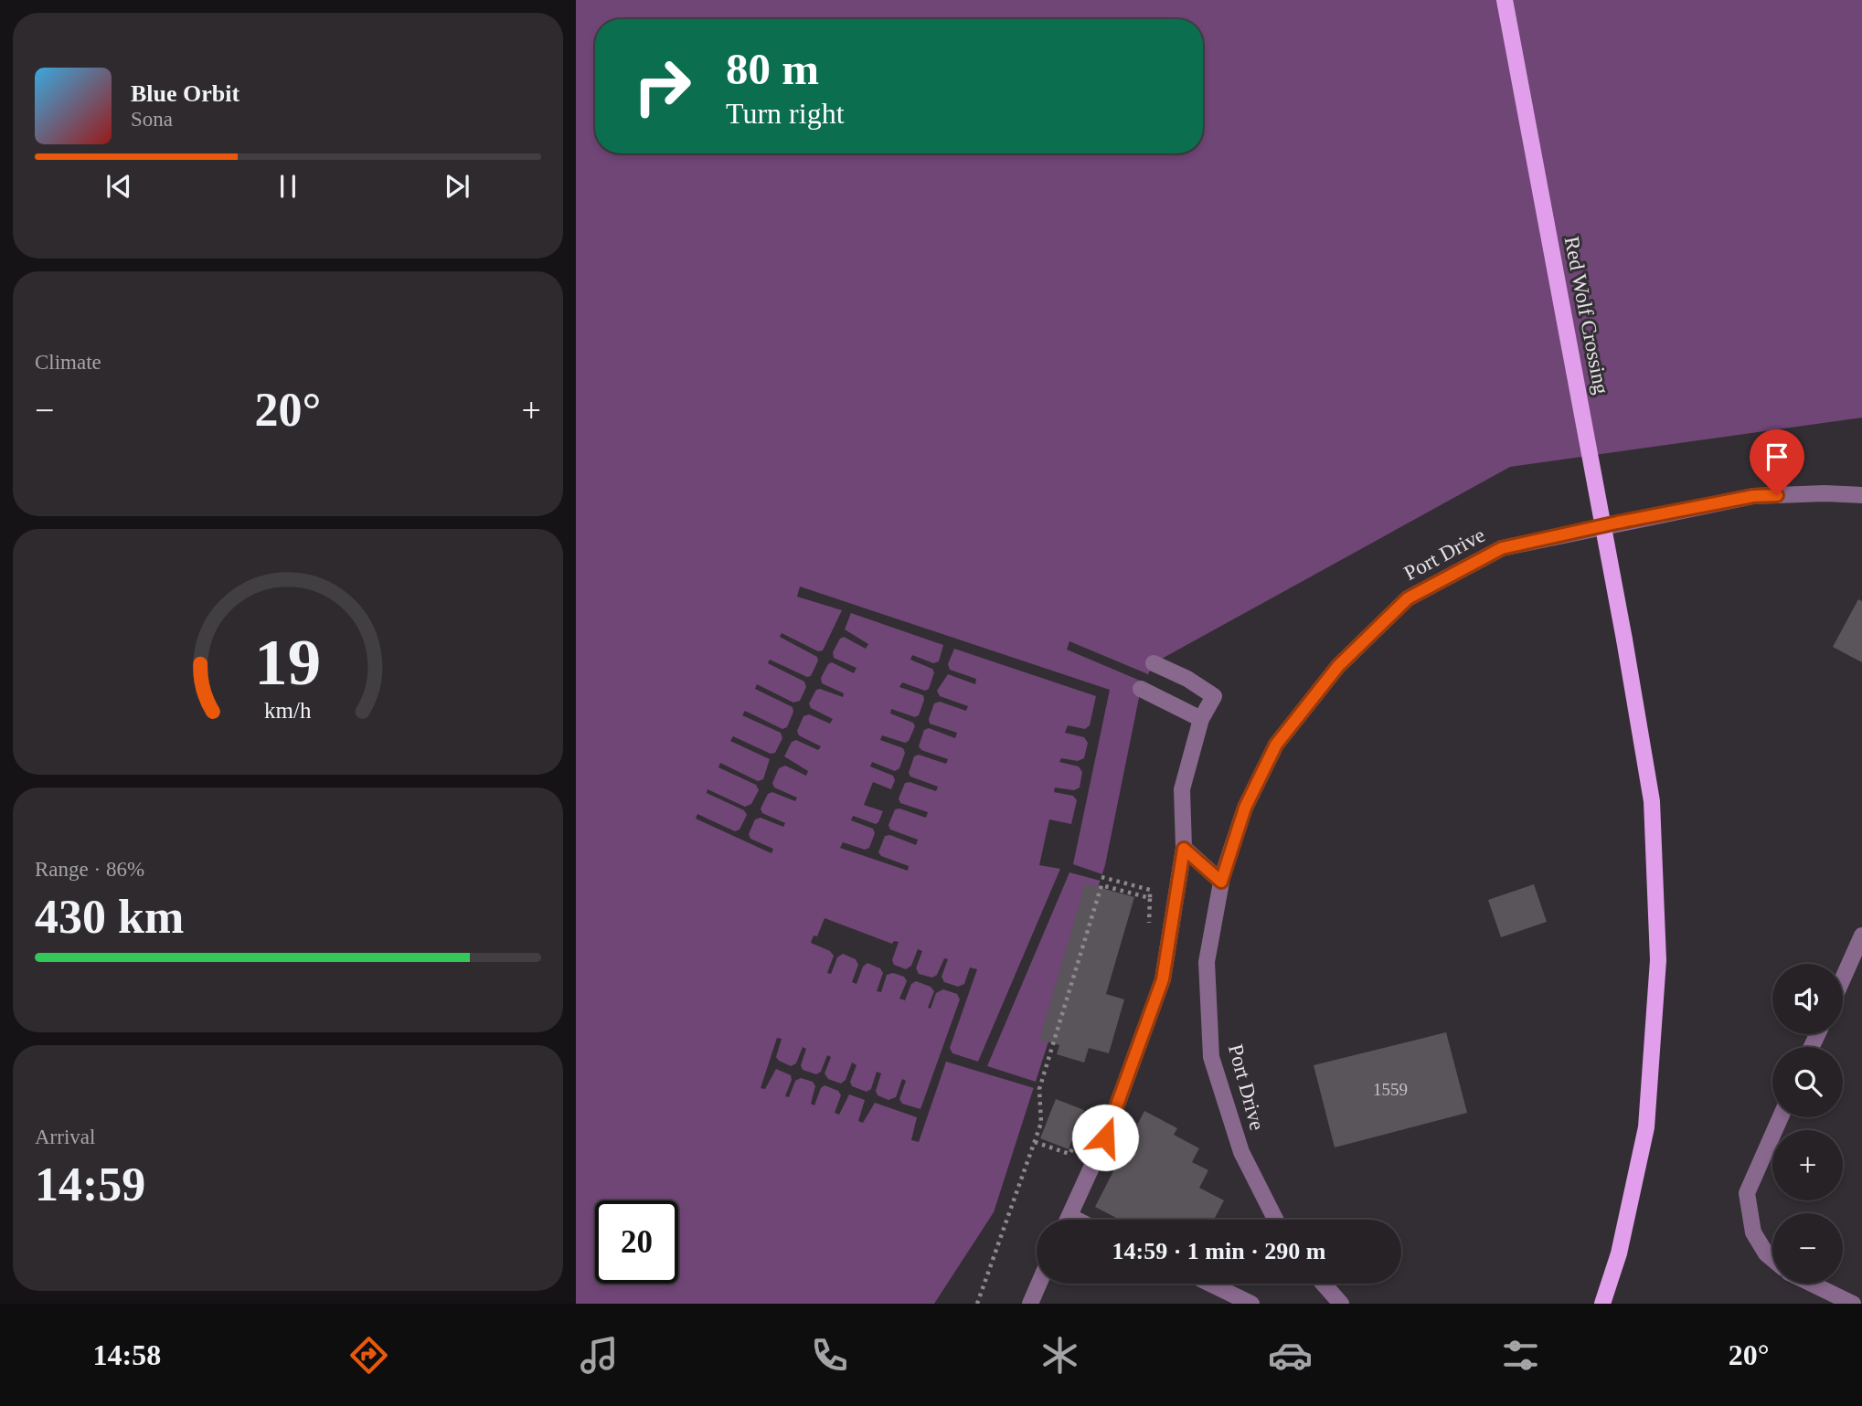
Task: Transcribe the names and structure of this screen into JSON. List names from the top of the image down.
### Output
{
  "streets": {
    "main road": ["Red Wolf Crossing"],
    "street": ["Port Drive"]
  },
  "house_numbers": ["1559"],
  "page": {
    "turn": ["80 m", "Turn right"],
    "song": ["Blue Orbit", "Sona"],
    "tile": [
      "Climate",
      ["Range · 86%", "430 km"],
      ["Arrival", "14:59"]
    ],
    "heat": ["−", "20°", "+"],
    "map_buttons": ["+", "−"],
    "limit": "20",
    "trip": "14:59 · 1 min · 290 m",
    "tabs": ["14:58", "20°"],
    "gauge": ["19", "km/h"]
  }
}
